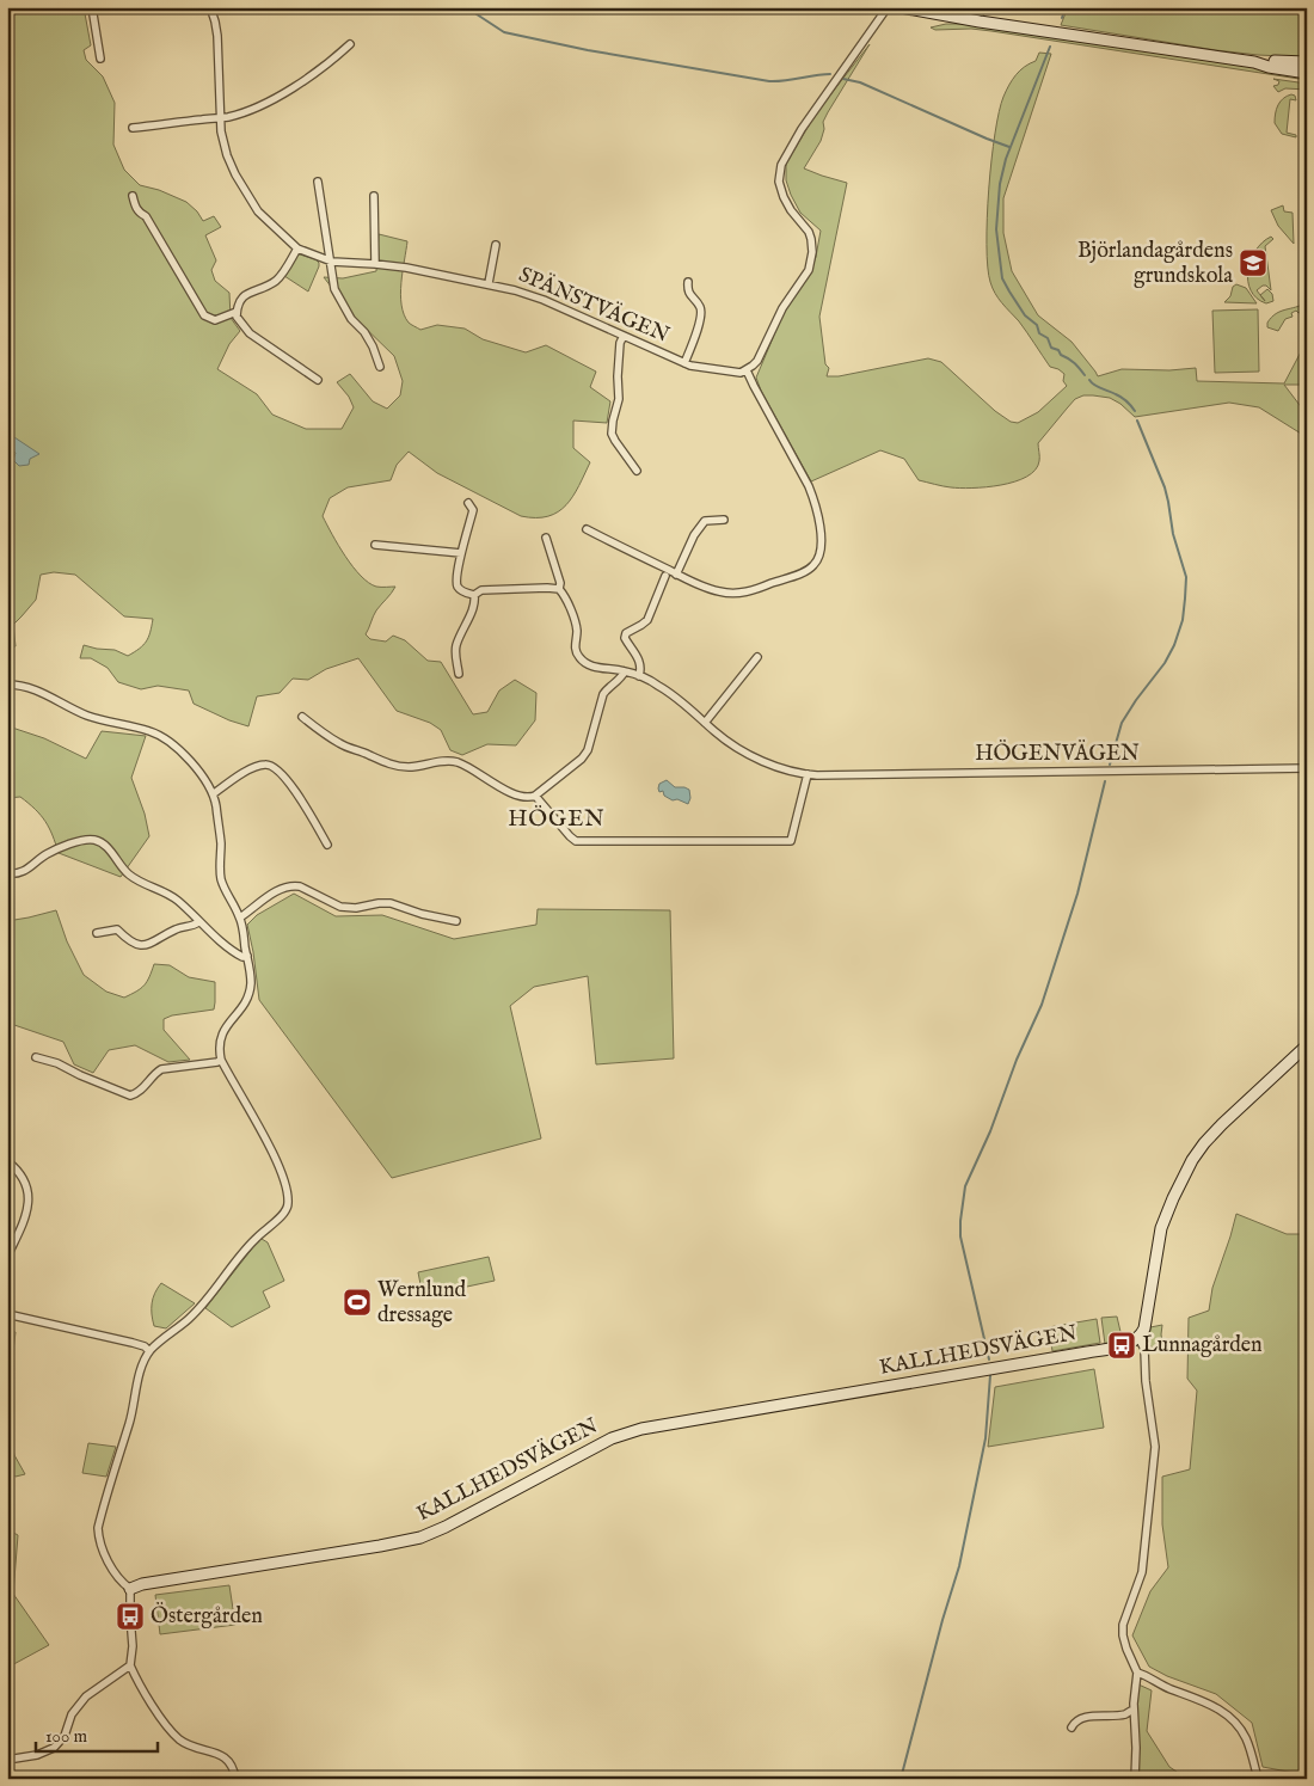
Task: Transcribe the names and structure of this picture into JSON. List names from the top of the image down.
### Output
{
  "streets": {
    "street": ["SPÄNSTVÄGEN", "HÖGENVÄGEN", "KALLHEDSVÄGEN"]
  },
  "districts": ["HÖGEN"],
  "places": {
    "school or university": ["Björlandagårdens grundskola"],
    "sports": ["Wernlund dressage"],
    "bus stop": ["Lunnagården", "Östergården"]
  },
  "scale_bar": "100 m"
}
